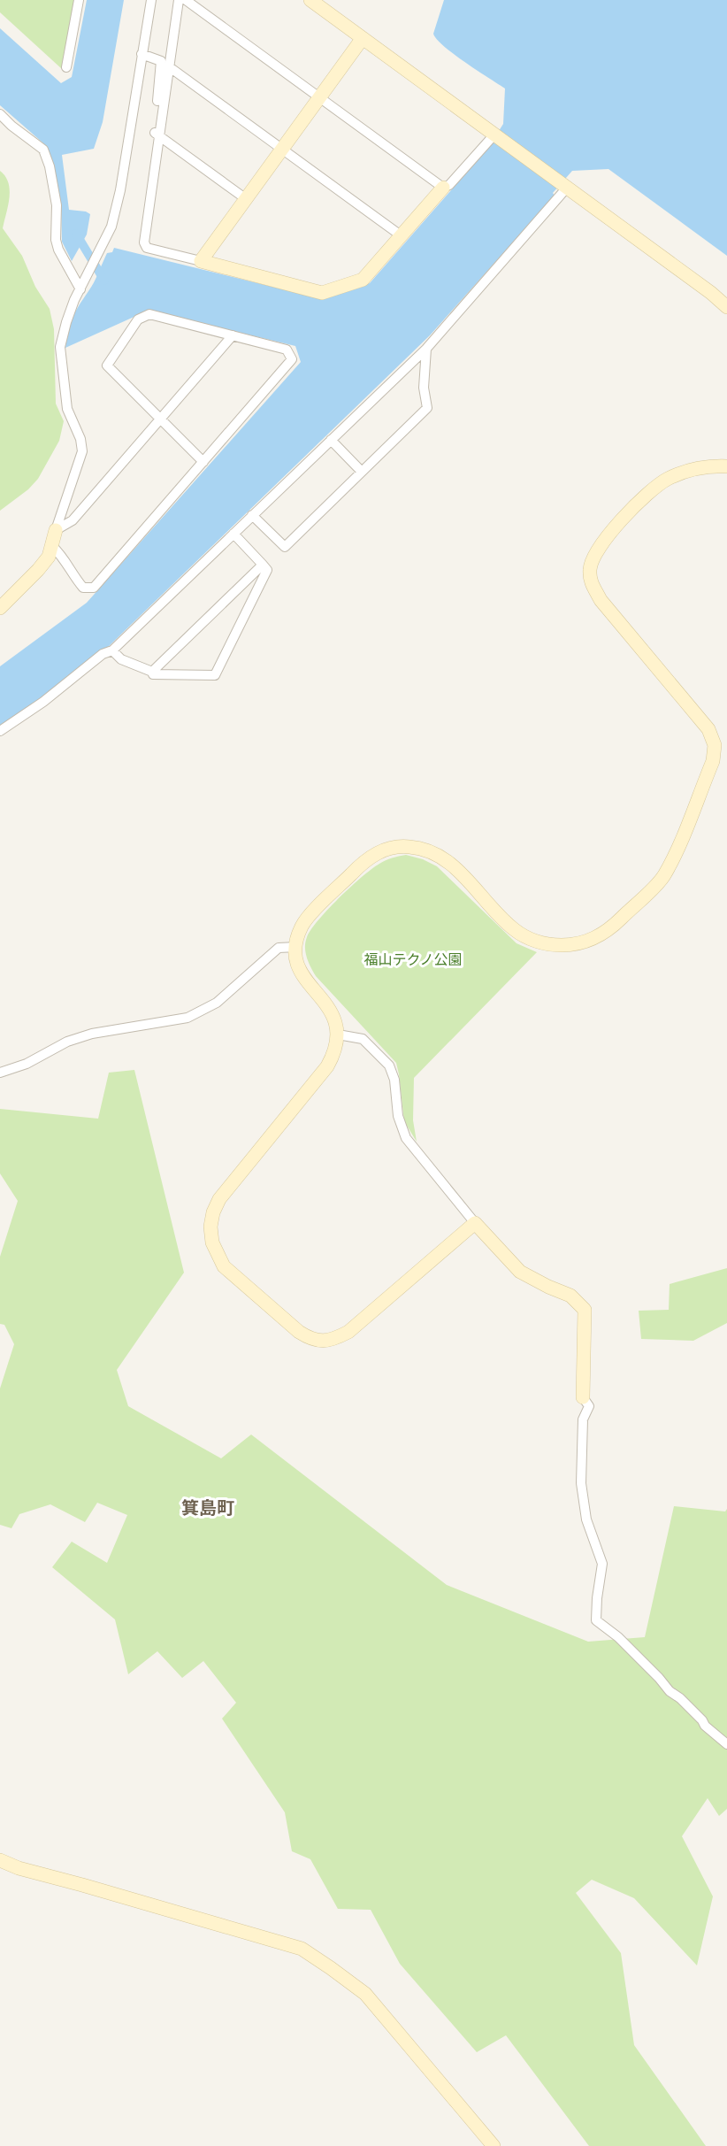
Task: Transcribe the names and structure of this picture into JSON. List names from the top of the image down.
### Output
{
  "districts": ["箕島町"],
  "parks": ["福山テクノ公園"]
}
